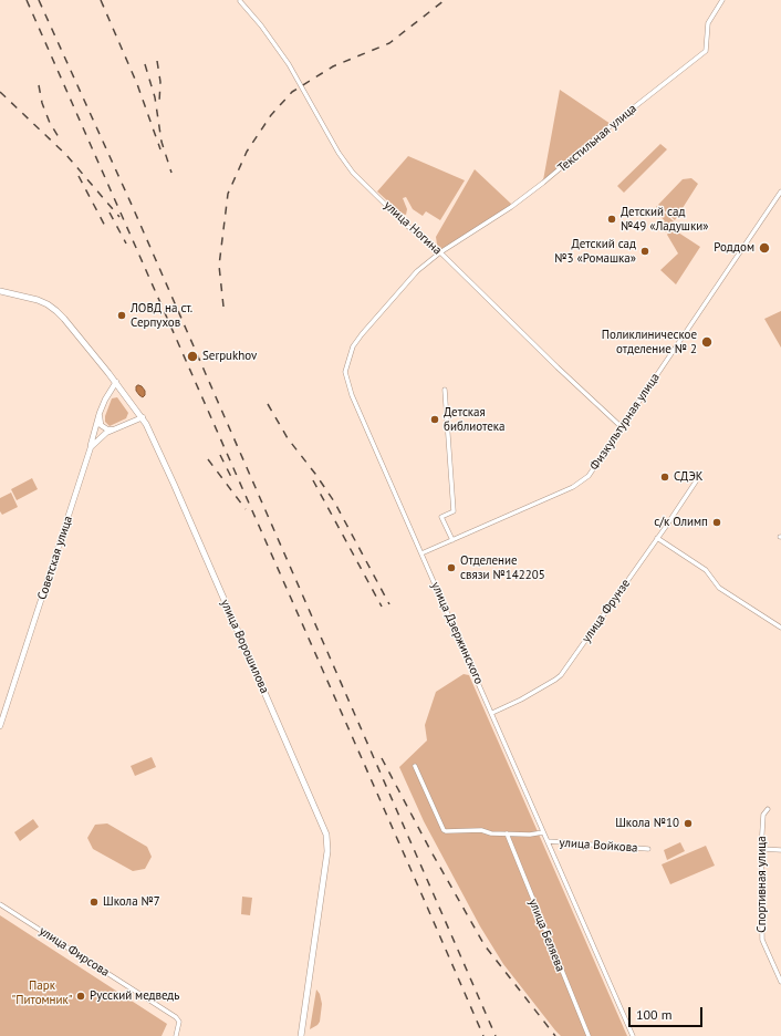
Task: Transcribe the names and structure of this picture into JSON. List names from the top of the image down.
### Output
{
  "streets": {
    "main road": ["улица Ворошилова"],
    "street": [
      "Текстильная улица",
      "улица Ногина",
      "Физкультурная улица",
      "Советская улица",
      "улица Фрунзе",
      "улица Дзержинского",
      "улица Войкова",
      "Спортивная улица",
      "улица Беляева",
      "улица Фирсова"
    ]
  },
  "crossings": [
    ["Текстильная улица", "улица Ногина"],
    ["Текстильная улица", "улица Дзержинского"],
    ["улица Ногина", "Физкультурная улица"],
    ["улица Ногина", "улица Дзержинского"],
    ["Физкультурная улица", "улица Дзержинского"],
    ["Советская улица", "улица Ворошилова"],
    ["улица Фрунзе", "улица Дзержинского"],
    ["улица Дзержинского", "улица Войкова"]
  ],
  "parks": ["Парк \"Питомник\""],
  "places": [
    "Детский сад №49 «Ладушки»",
    "Роддом",
    "Детский сад №3 «Ромашка»",
    "ЛОВД на ст. Серпухов",
    "Поликлиническое отделение № 2",
    "Serpukhov",
    "Детская библиотека",
    "СДЭК",
    "с/к Олимп",
    "Отделение связи №142205",
    "Школа №10",
    "Школа №7",
    "Русский медведь"
  ],
  "scale_bar": "100 m"
}
